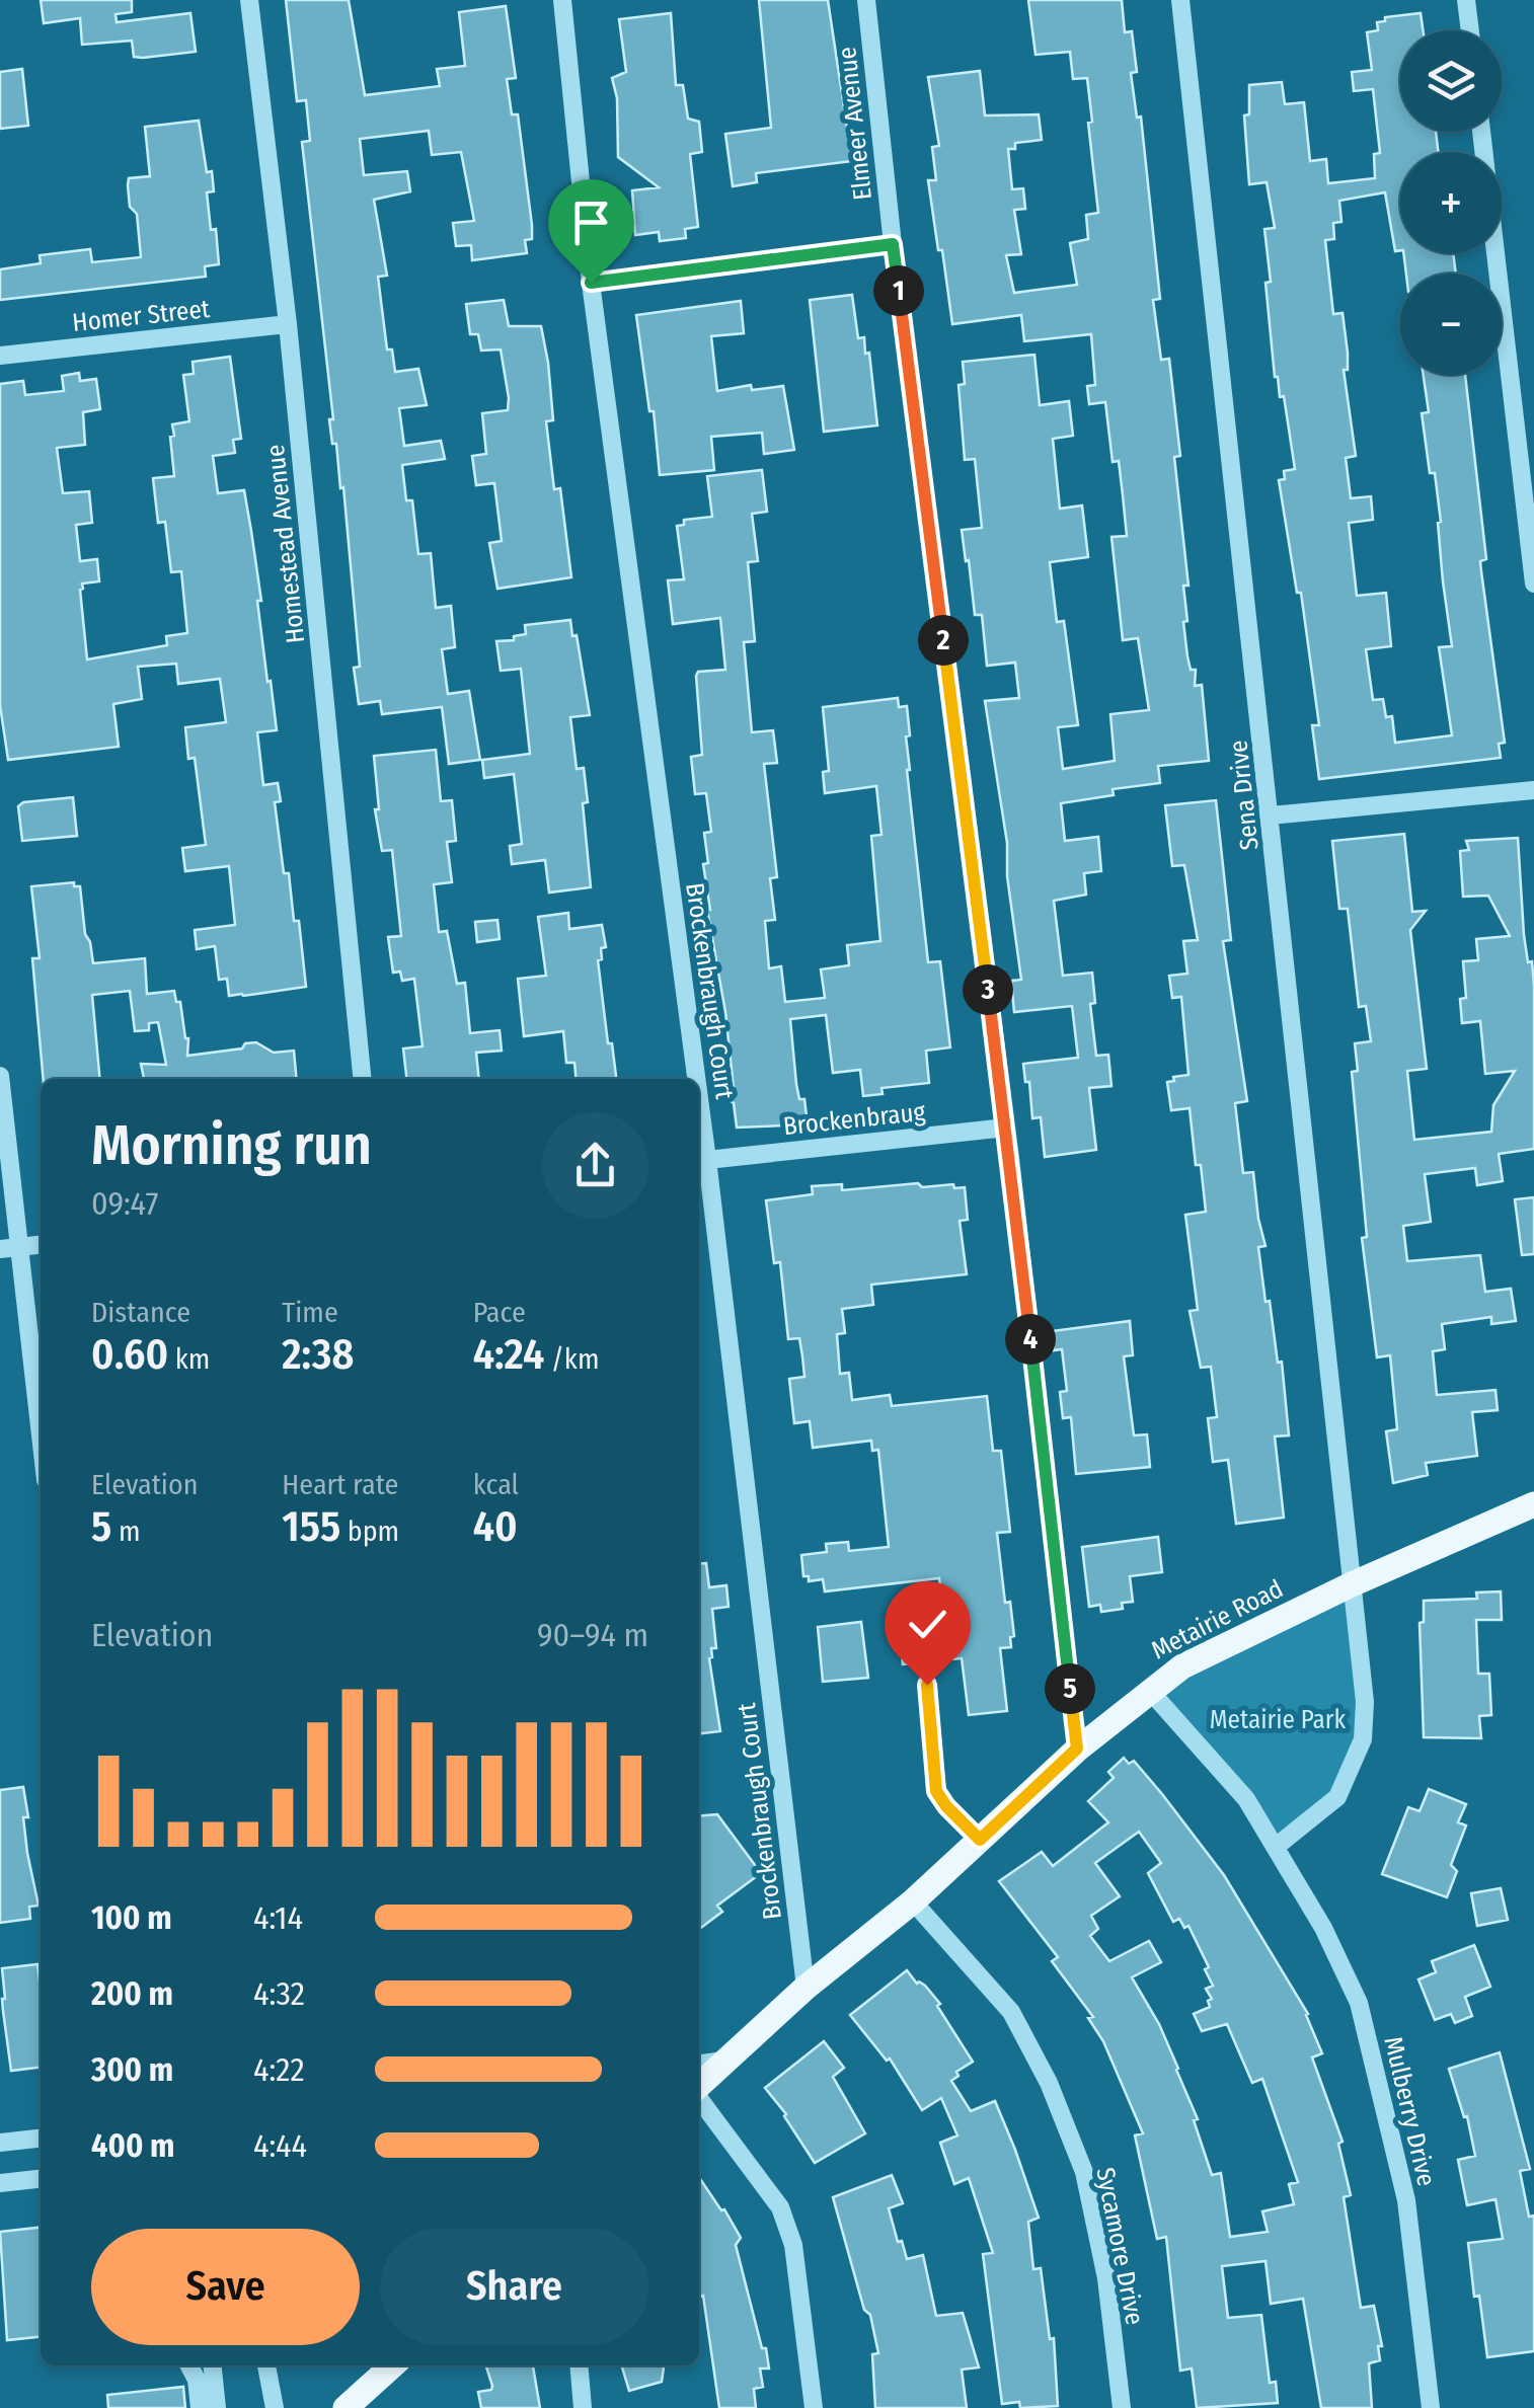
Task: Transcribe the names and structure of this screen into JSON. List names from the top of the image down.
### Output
{
  "streets": {
    "main road": ["Metairie Road"],
    "street": [
      "Elmeer Avenue",
      "Homer Street",
      "Homestead Avenue",
      "Sena Drive",
      "Brockenbraugh Court",
      "Brockenbraug",
      "Mulberry Drive",
      "Sycamore Drive"
    ]
  },
  "crossings": [
    ["Elmeer Avenue", "Brockenbraug"],
    ["Elmeer Avenue", "Metairie Road"],
    ["Homer Street", "Homestead Avenue"],
    ["Sena Drive", "Metairie Road"],
    ["Brockenbraugh Court", "Brockenbraug"],
    ["Brockenbraugh Court", "Metairie Road"],
    ["Metairie Road", "Mulberry Drive"],
    ["Metairie Road", "Sycamore Drive"]
  ],
  "parks": ["Metairie Park"],
  "page": {
    "map_buttons": ["+", "−"],
    "pins": [
      "1",
      "2",
      "3",
      "4",
      "5"
    ],
    "heading": ["Morning run", "09:47"],
    "stats": [
      ["Distance", "0.60 km"],
      ["Time", "2:38"],
      ["Pace", "4:24 /km"],
      ["Elevation", "5 m"],
      ["Heart rate", "155 bpm"],
      ["kcal", "40"]
    ],
    "chart": ["Elevation", "90–94 m"],
    "list": [
      {
        "name": "100 m",
        "note": "4:14"
      },
      {
        "name": "200 m",
        "note": "4:32"
      },
      {
        "name": "300 m",
        "note": "4:22"
      },
      {
        "name": "400 m",
        "note": "4:44"
      }
    ],
    "buttons": ["Save", "Share"]
  }
}
